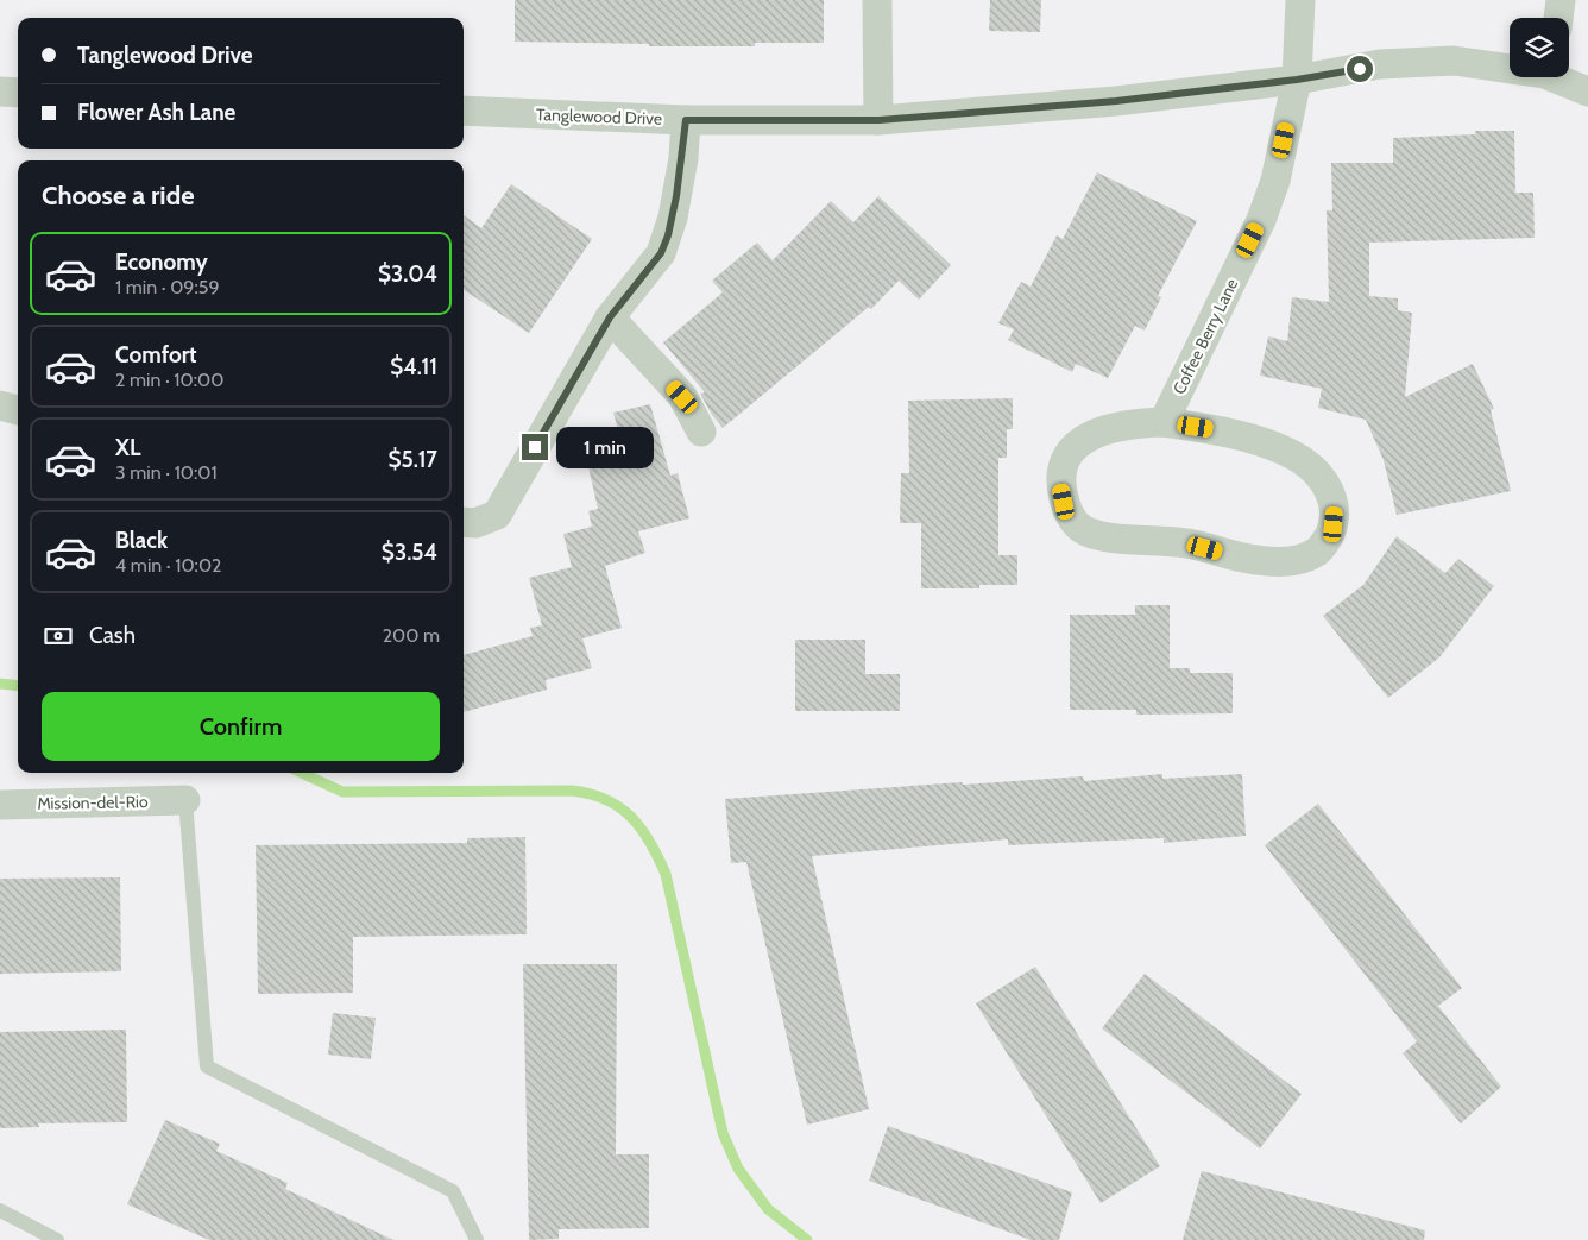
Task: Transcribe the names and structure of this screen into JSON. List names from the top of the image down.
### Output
{
  "streets": {
    "street": ["Tanglewood Drive", "Coffee Berry Lane", "Mission-del-Rio"]
  },
  "crossings": [
    ["Tanglewood Drive", "Coffee Berry Lane"]
  ],
  "page": {
    "banner": ["Tanglewood Drive", "Flower Ash Lane"],
    "heading": "Choose a ride",
    "list": [
      {
        "name": "Economy",
        "note": "1 min · 09:59",
        "value": "$3.04"
      },
      {
        "name": "Comfort",
        "note": "2 min · 10:00",
        "value": "$4.11"
      },
      {
        "name": "XL",
        "note": "3 min · 10:01",
        "value": "$5.17"
      },
      {
        "name": "Black",
        "note": "4 min · 10:02",
        "value": "$3.54"
      }
    ],
    "bubble": "1 min",
    "pay": ["Cash", "200 m"],
    "buttons": "Confirm"
  }
}
